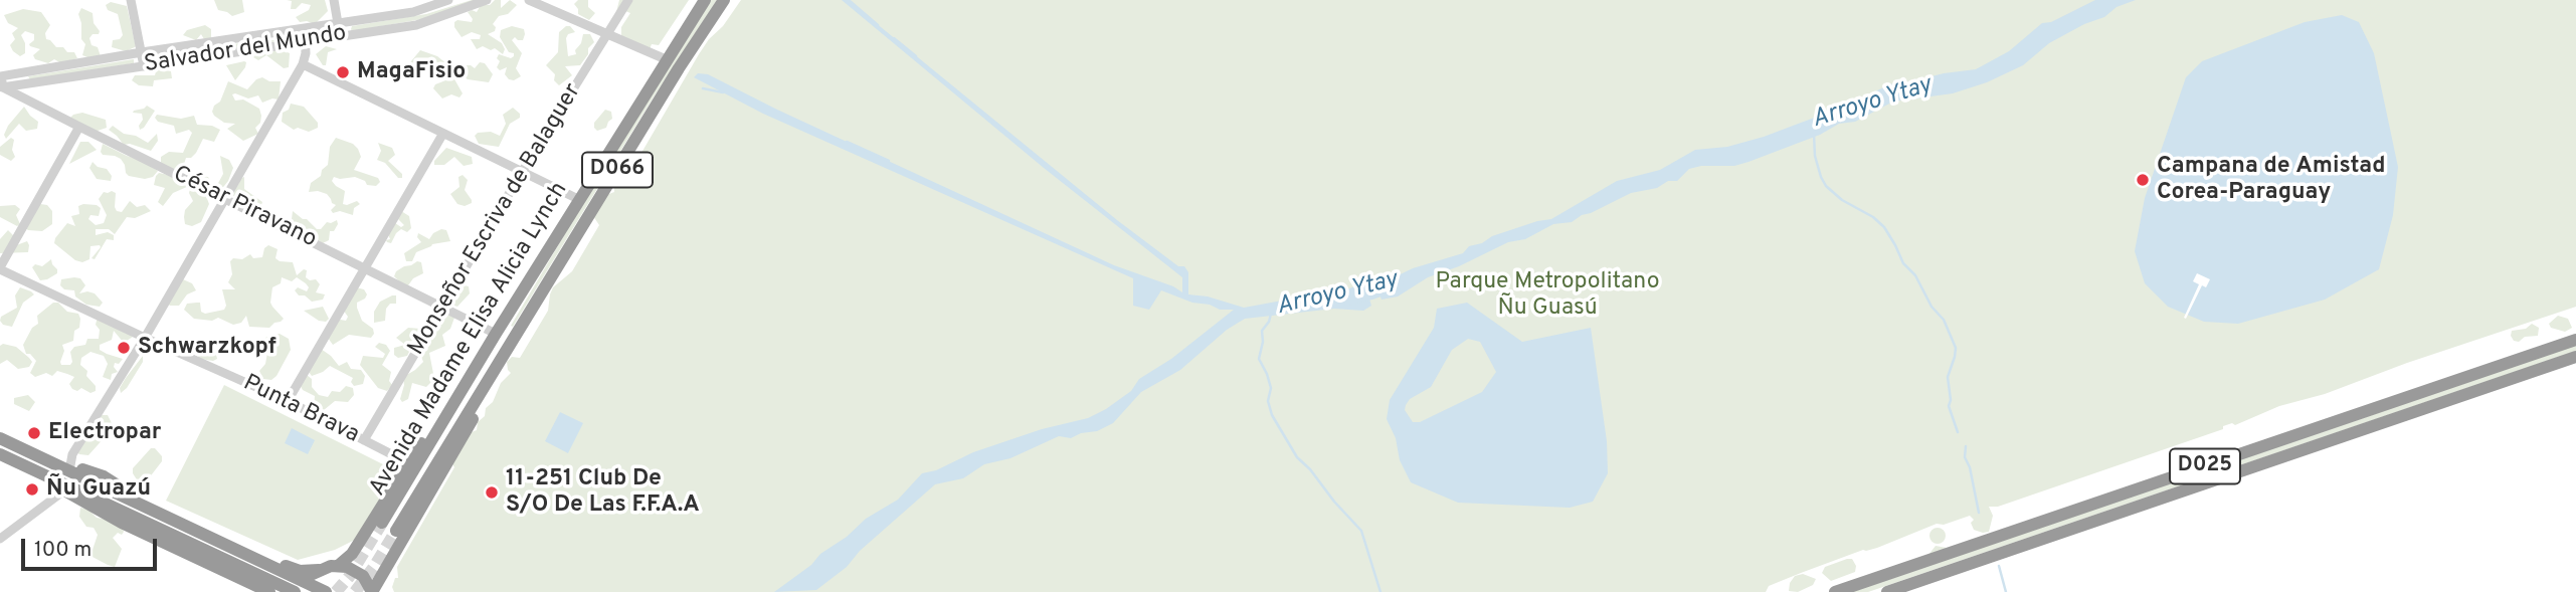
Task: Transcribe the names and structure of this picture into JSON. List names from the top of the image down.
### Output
{
  "streets": {
    "highway": ["D066", "Avenida Madame Elisa Alicia Lynch", "D025"],
    "street": [
      "Salvador del Mundo",
      "César Piravano",
      "Monseñor Escriva de Balaguer",
      "Punta Brava"
    ]
  },
  "crossings": [
    ["Salvador del Mundo", "César Piravano"],
    ["César Piravano", "Monseñor Escriva de Balaguer"],
    ["César Piravano", "Avenida Madame Elisa Alicia Lynch"],
    ["Monseñor Escriva de Balaguer", "Punta Brava"]
  ],
  "water": ["Arroyo Ytay"],
  "parks": ["Parque Metropolitano Ñu Guasú"],
  "places": [
    "MagaFisio",
    "Campana de Amistad Corea-Paraguay",
    "Schwarzkopf",
    "Electropar",
    "Ñu Guazú",
    "11-251 Club De S/O De Las F.F.A.A"
  ],
  "scale_bar": "100 m"
}
